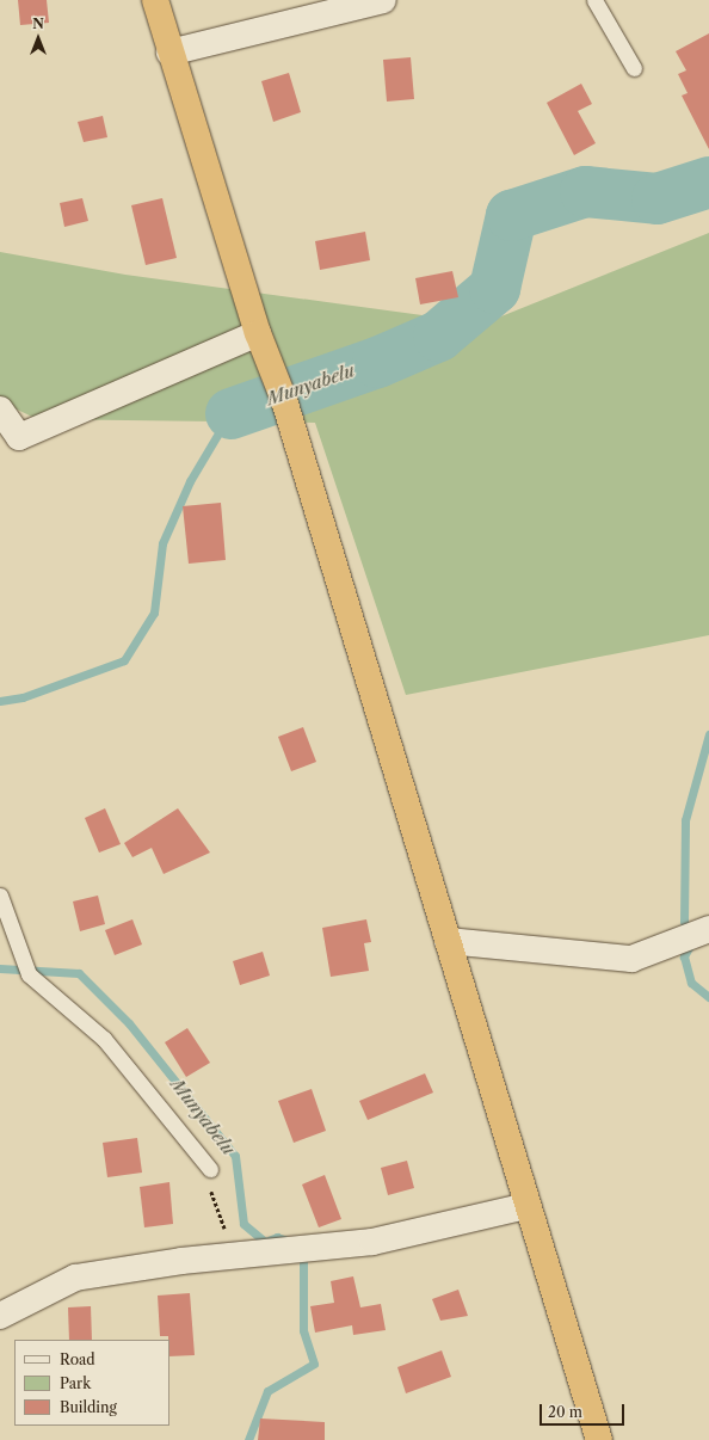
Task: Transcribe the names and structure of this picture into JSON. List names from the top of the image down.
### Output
{
  "water": ["Munyabelu"],
  "legend": ["Road", "Park", "Building"],
  "scale_bar": "20 m",
  "north": "top"
}
